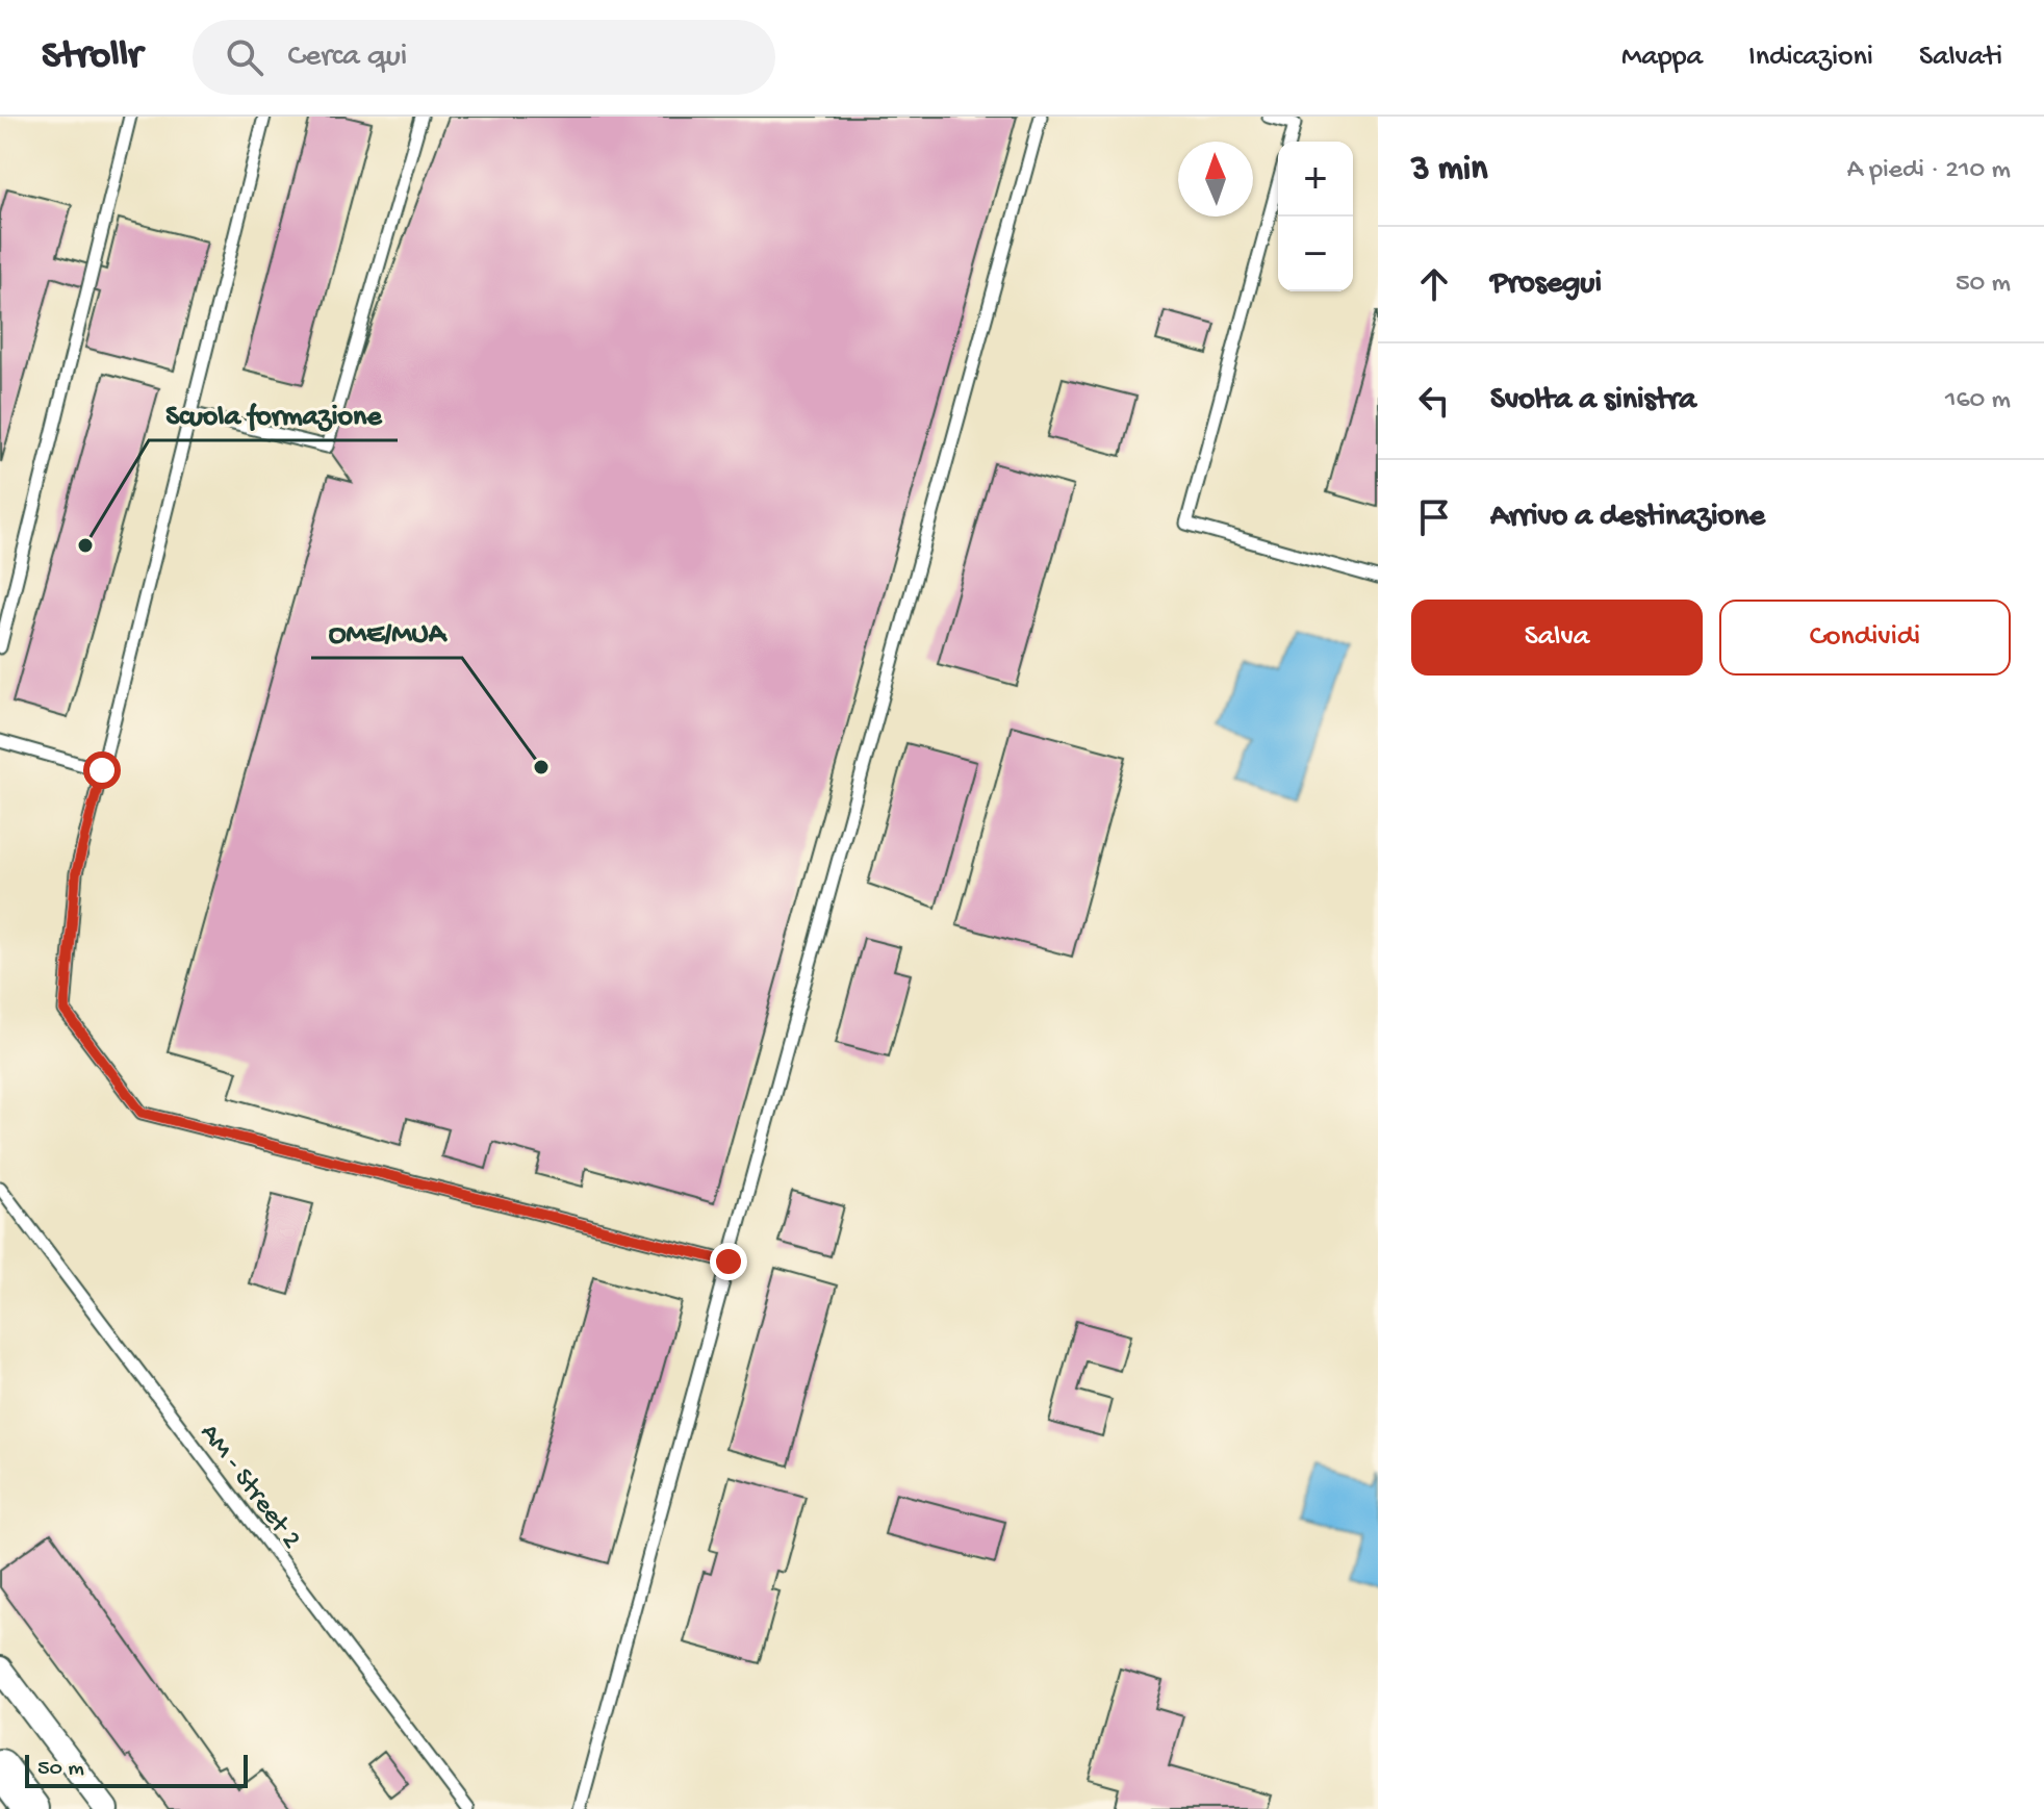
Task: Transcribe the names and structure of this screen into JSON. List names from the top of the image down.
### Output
{
  "streets": {
    "lane": ["AM - Street 2"]
  },
  "places": ["Scuola formazione", "OME/MUA"],
  "scale_bar": "50 m",
  "north": "top",
  "page": {
    "header": "Strollr",
    "search": "Cerca qui",
    "nav": ["Mappa", "Indicazioni", "Salvati"],
    "heading": ["3 min", "A piedi · 210 m"],
    "map_buttons": ["+", "−"],
    "list": [
      ["Prosegui", "50 m"],
      ["Svolta a sinistra", "160 m"],
      "Arrivo a destinazione"
    ],
    "buttons": ["Salva", "Condividi"],
    "scale": "50 m"
  }
}
